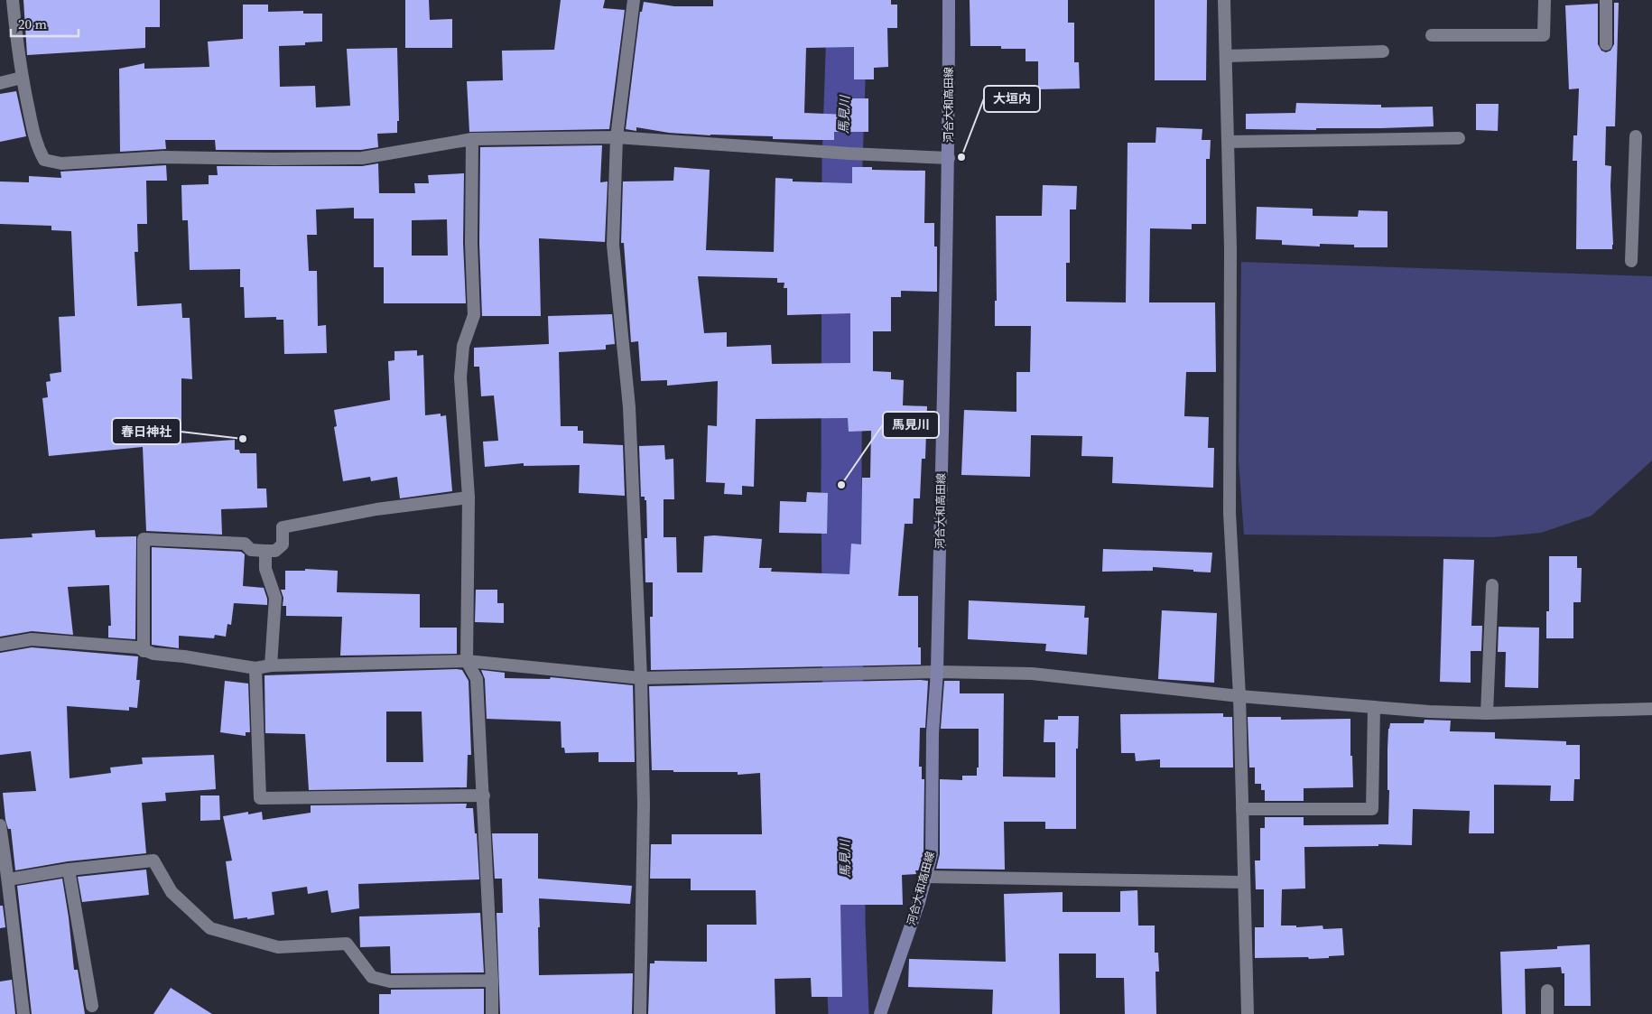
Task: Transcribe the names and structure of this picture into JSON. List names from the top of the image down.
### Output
{
  "streets": {
    "main road": ["河合大和高田線"]
  },
  "water": ["馬見川"],
  "places": ["大垣内", "春日神社", "馬見川"],
  "scale_bar": "20 m"
}
